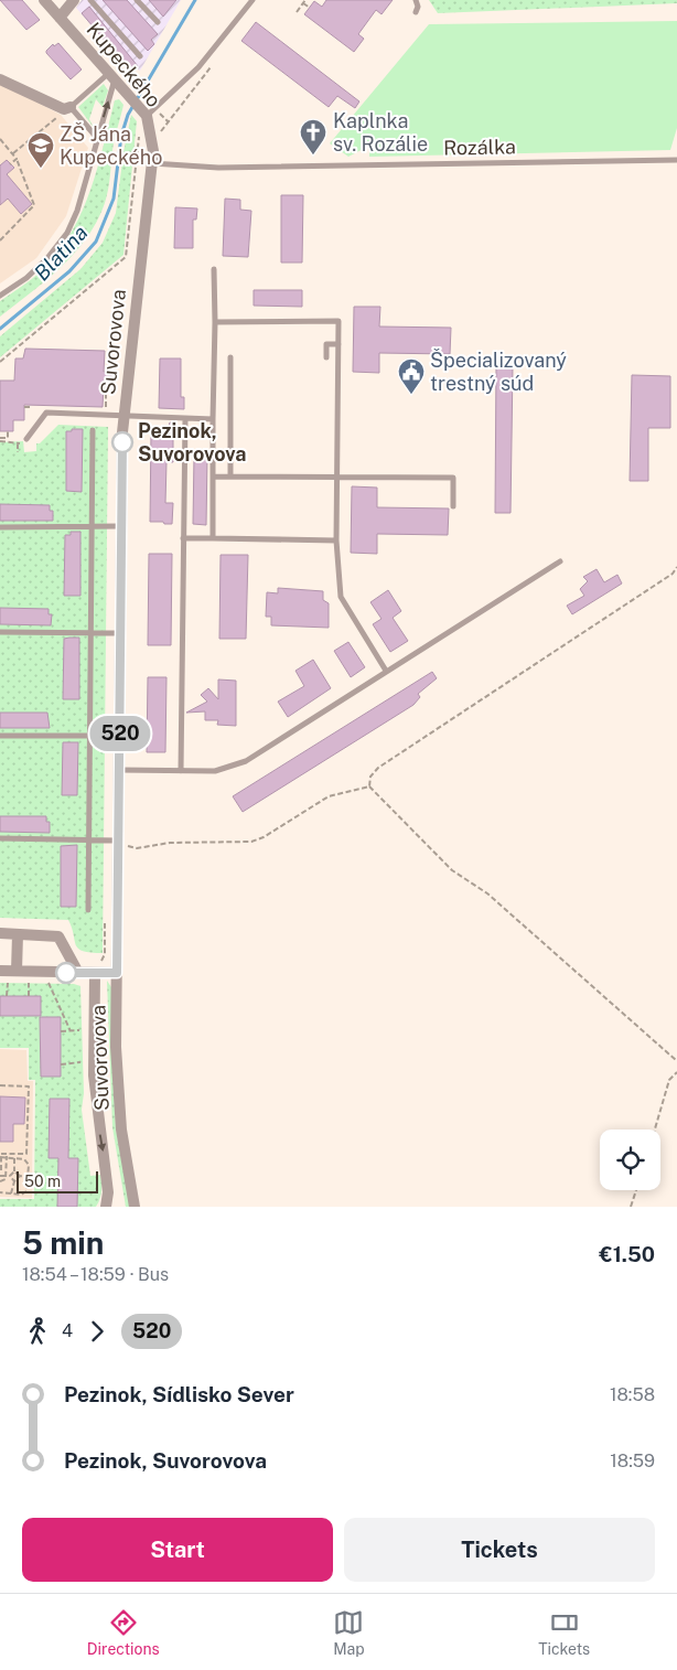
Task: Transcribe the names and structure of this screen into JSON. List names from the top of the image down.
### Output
{
  "streets": {
    "street": ["Kupeckého", "Suvorovova"],
    "lane": ["Rozálka"]
  },
  "crossings": [
    ["Kupeckého", "Rozálka"],
    ["Kupeckého", "Suvorovova"],
    ["Rozálka", "Suvorovova"]
  ],
  "water": ["Blatina"],
  "places": {
    "church": ["Kaplnka sv. Rozálie"],
    "school or university": ["ZŠ Jána Kupeckého"],
    "public building": ["Špecializovaný trestný súd"],
    "other": ["Pezinok, Suvorovova"]
  },
  "lines": ["bus line 520"],
  "scale_bar": "50 m",
  "page": {
    "on_map": "520",
    "scale": "50 m",
    "heading": ["5 min", "18:54 – 18:59 · Bus", "€1.50"],
    "legs": ["4", "520"],
    "list": [
      {
        "name": "Pezinok, Sídlisko Sever",
        "value": "18:58"
      },
      {
        "name": "Pezinok, Suvorovova",
        "value": "18:59"
      }
    ],
    "buttons": ["Start", "Tickets"],
    "tabs": ["Directions", "Map", "Tickets"]
  }
}
